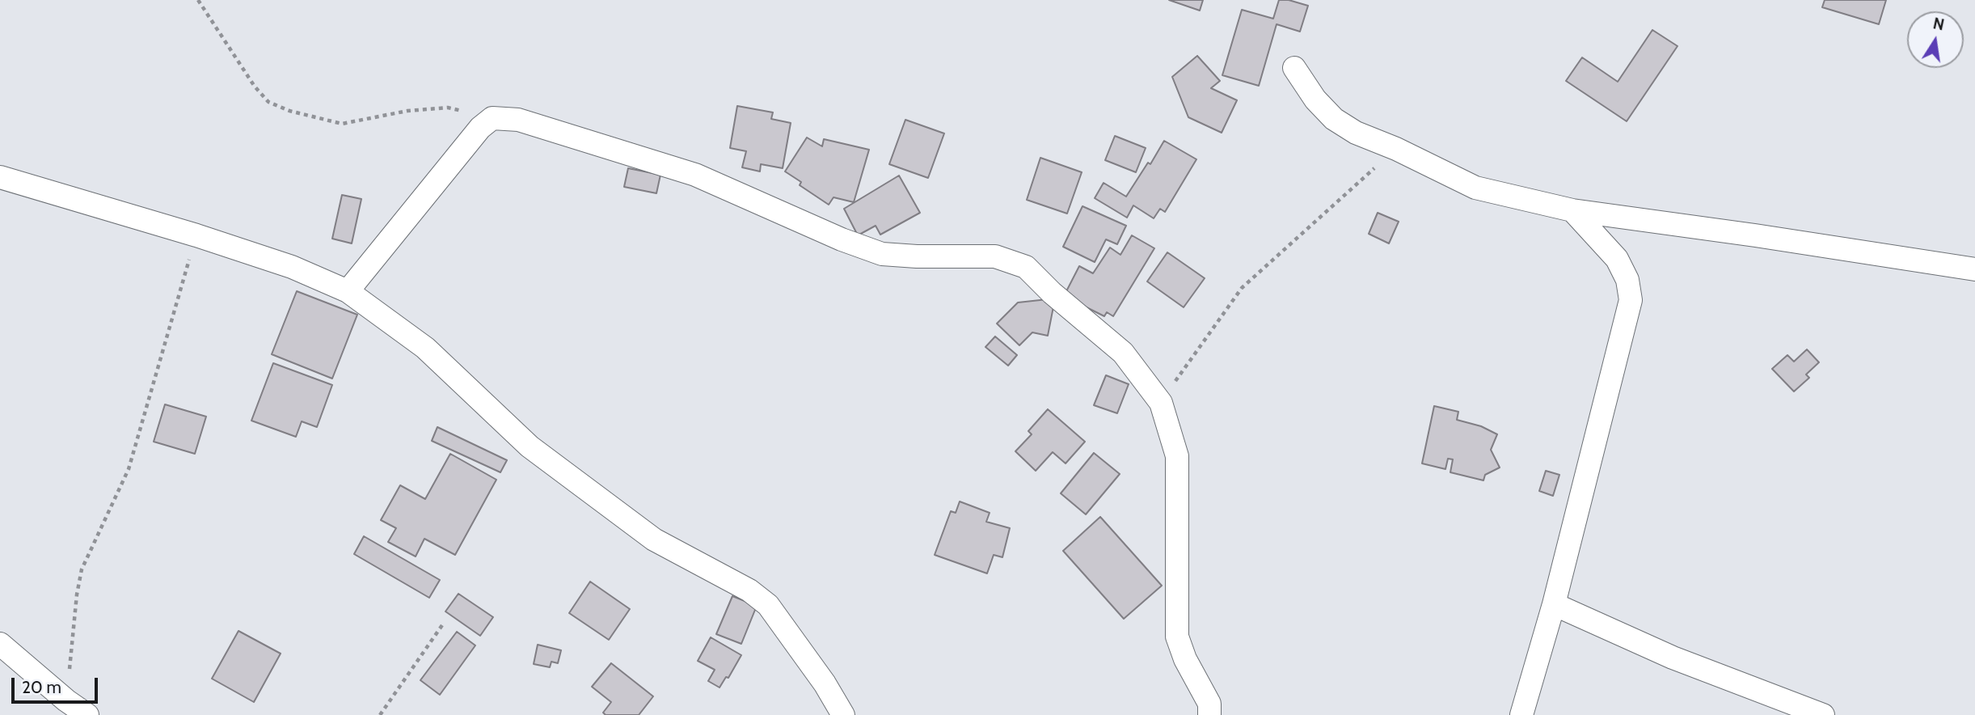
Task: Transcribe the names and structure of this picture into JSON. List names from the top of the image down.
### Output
{
  "scale_bar": "20 m",
  "north": "top"
}
